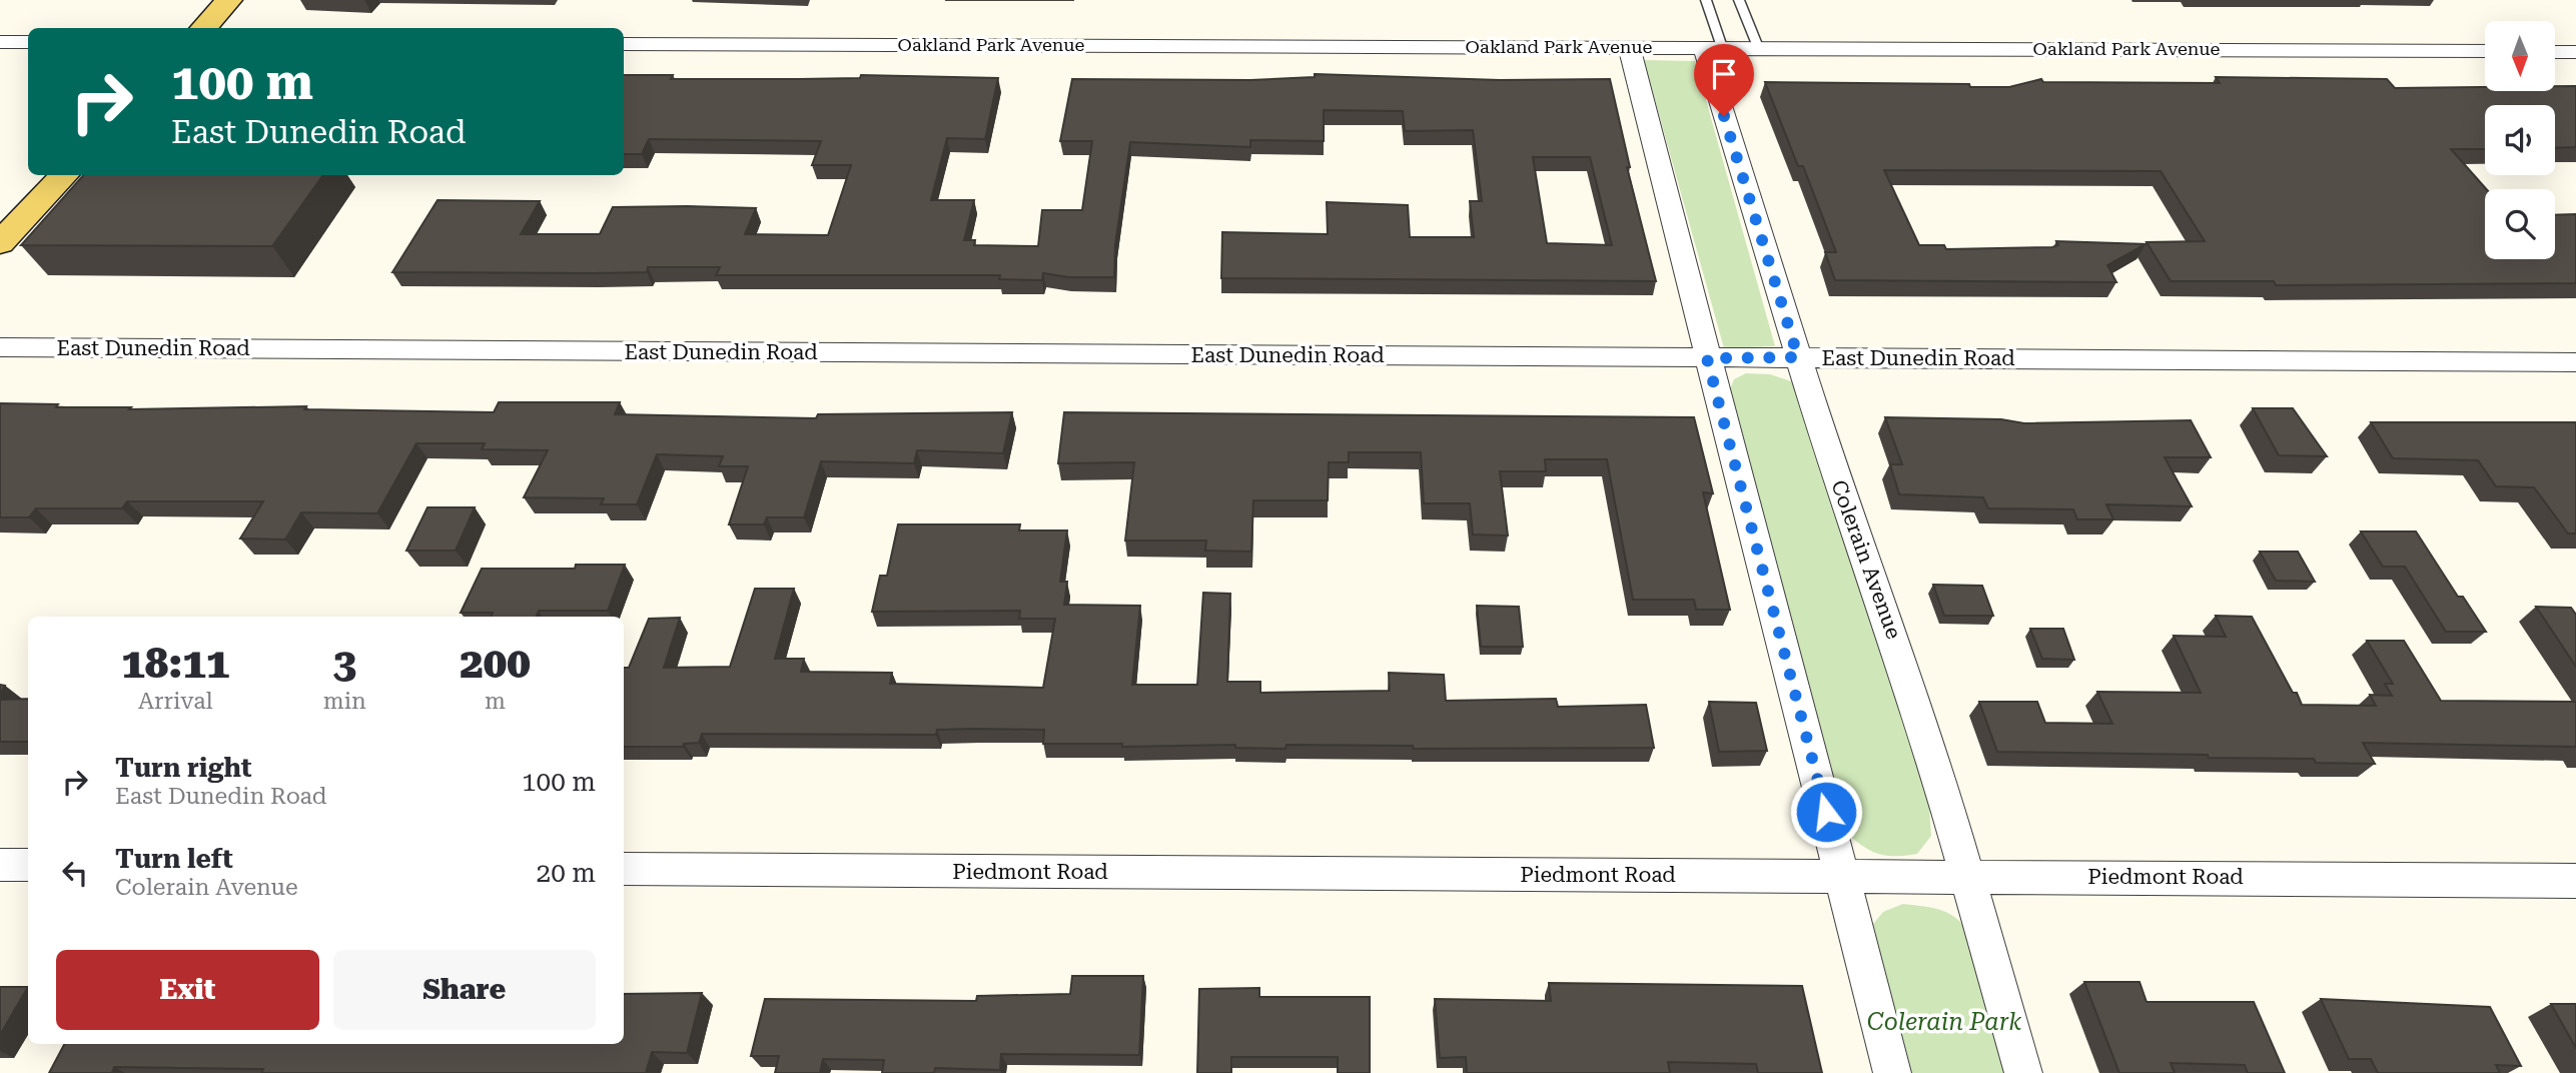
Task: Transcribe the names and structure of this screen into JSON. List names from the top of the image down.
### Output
{
  "streets": {
    "street": [
      "Oakland Park Avenue",
      "East Dunedin Road",
      "Colerain Avenue",
      "Piedmont Road"
    ]
  },
  "crossings": [
    ["Oakland Park Avenue", "Colerain Avenue"],
    ["East Dunedin Road", "Colerain Avenue"],
    ["Colerain Avenue", "Piedmont Road"]
  ],
  "parks": ["Colerain Park"],
  "north": "bottom",
  "page": {
    "turn": ["100 m", "East Dunedin Road"],
    "eta": [
      "18:11",
      "Arrival",
      "3",
      "min",
      "200",
      "m"
    ],
    "list": [
      {
        "name": "Turn right",
        "note": "East Dunedin Road",
        "value": "100 m"
      },
      {
        "name": "Turn left",
        "note": "Colerain Avenue",
        "value": "20 m"
      }
    ],
    "buttons": ["Exit", "Share"]
  }
}
